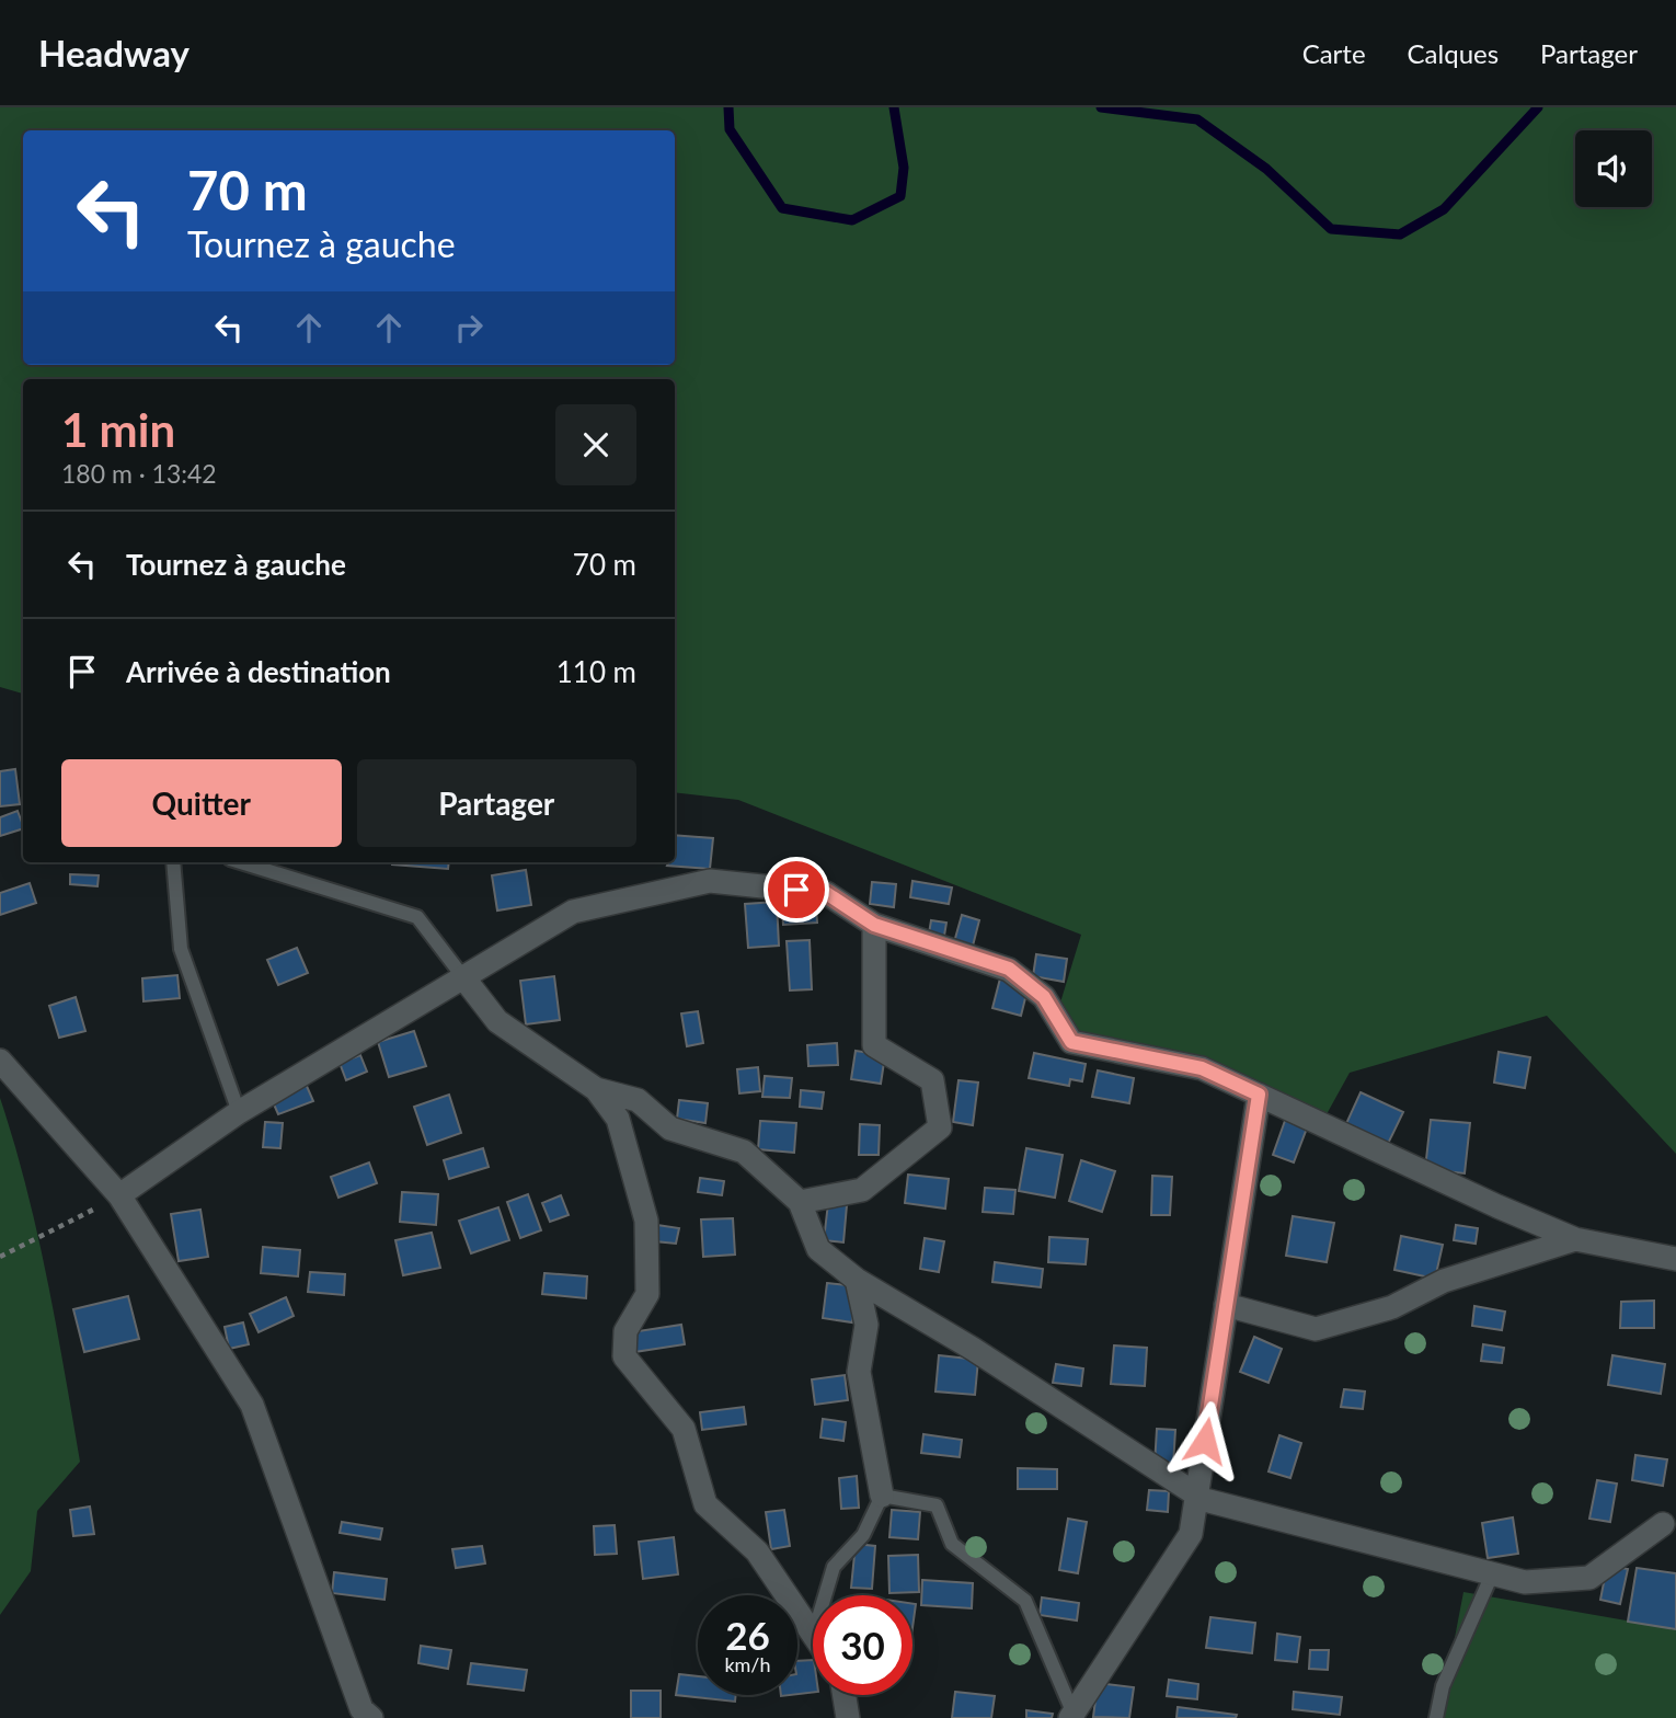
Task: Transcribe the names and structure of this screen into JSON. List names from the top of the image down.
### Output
{
  "page": {
    "header": "Headway",
    "nav": ["Carte", "Calques", "Partager"],
    "turn": ["70 m", "Tournez à gauche"],
    "heading": ["1 min", "180 m · 13:42"],
    "list": [
      {
        "name": "Tournez à gauche",
        "value": "70 m"
      },
      {
        "name": "Arrivée à destination",
        "value": "110 m"
      }
    ],
    "buttons": ["Quitter", "Partager"],
    "speed": "26 km/h",
    "limit": "30"
  }
}
